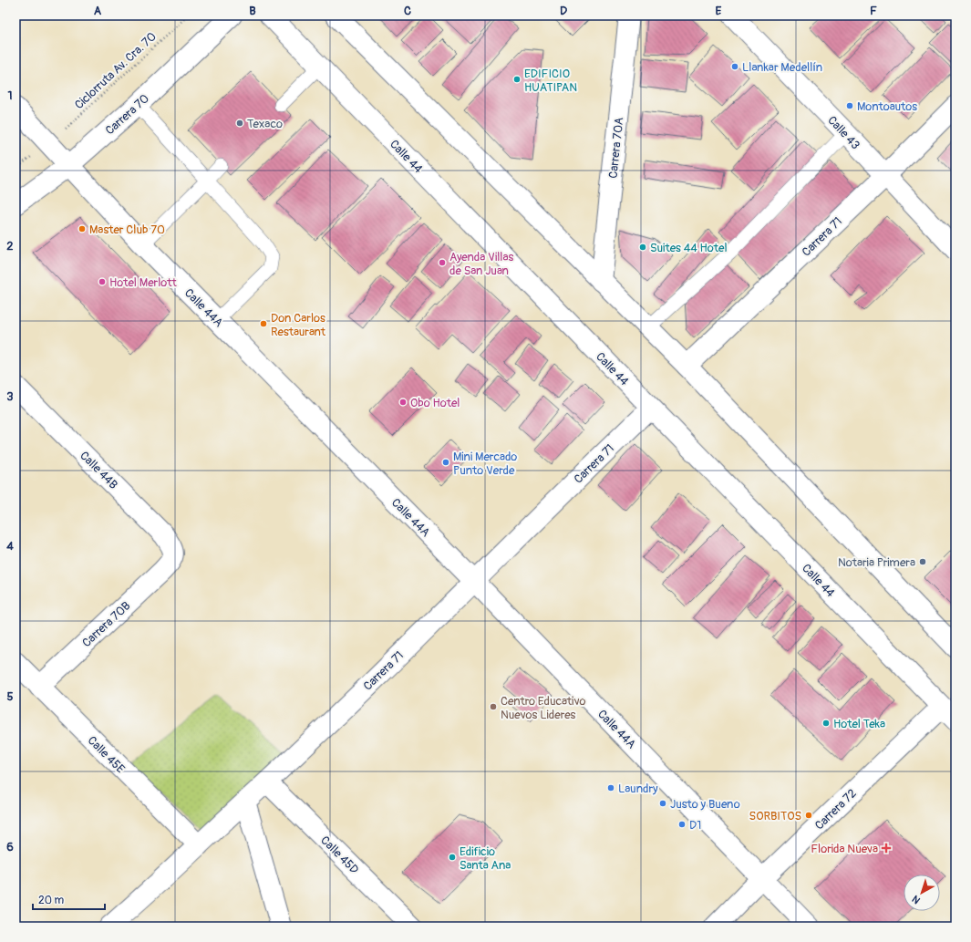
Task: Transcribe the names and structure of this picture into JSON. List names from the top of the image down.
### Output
{
  "streets": {
    "street": [
      "Carrera 70",
      "Calle 43",
      "Carrera 70A",
      "Calle 44",
      "Carrera 71",
      "Calle 44A",
      "Calle 44B",
      "Carrera 70B",
      "Calle 45E",
      "Carrera 72",
      "Calle 45D"
    ],
    "path": ["Ciclorruta Av. Cra. 70"]
  },
  "crossings": [
    ["Carrera 70", "Calle 44A"],
    ["Calle 43", "Carrera 71"],
    ["Calle 44", "Carrera 71"],
    ["Calle 44", "Carrera 72"],
    ["Carrera 71", "Calle 44A"],
    ["Carrera 71", "Calle 45E"],
    ["Carrera 71", "Calle 45D"],
    ["Calle 44A", "Carrera 72"],
    ["Calle 44B", "Carrera 70B"],
    ["Carrera 70B", "Calle 45E"]
  ],
  "places": {
    "other": [
      "Llankar Medellín",
      "EDIFICIO HUATIPAN",
      "Montoautos",
      "Texaco",
      "Master Club 70",
      "Suites 44 Hotel",
      "Ayenda Villas de San Juan",
      "Hotel Merlott",
      "Don Carlos Restaurant",
      "Obo Hotel",
      "Mini Mercado Punto Verde",
      "Notaria Primera",
      "Centro Educativo Nuevos Lideres",
      "Hotel Teka",
      "Laundry",
      "Justo y Bueno",
      "SORBITOS",
      "D1",
      "Edificio Santa Ana"
    ],
    "health": ["Florida Nueva"]
  },
  "scale_bar": "20 m",
  "north": "bottom left",
  "grid": {
    "columns": [
      "A",
      "B",
      "C",
      "D",
      "E",
      "F"
    ],
    "rows": [
      "1",
      "2",
      "3",
      "4",
      "5",
      "6"
    ]
  }
}
